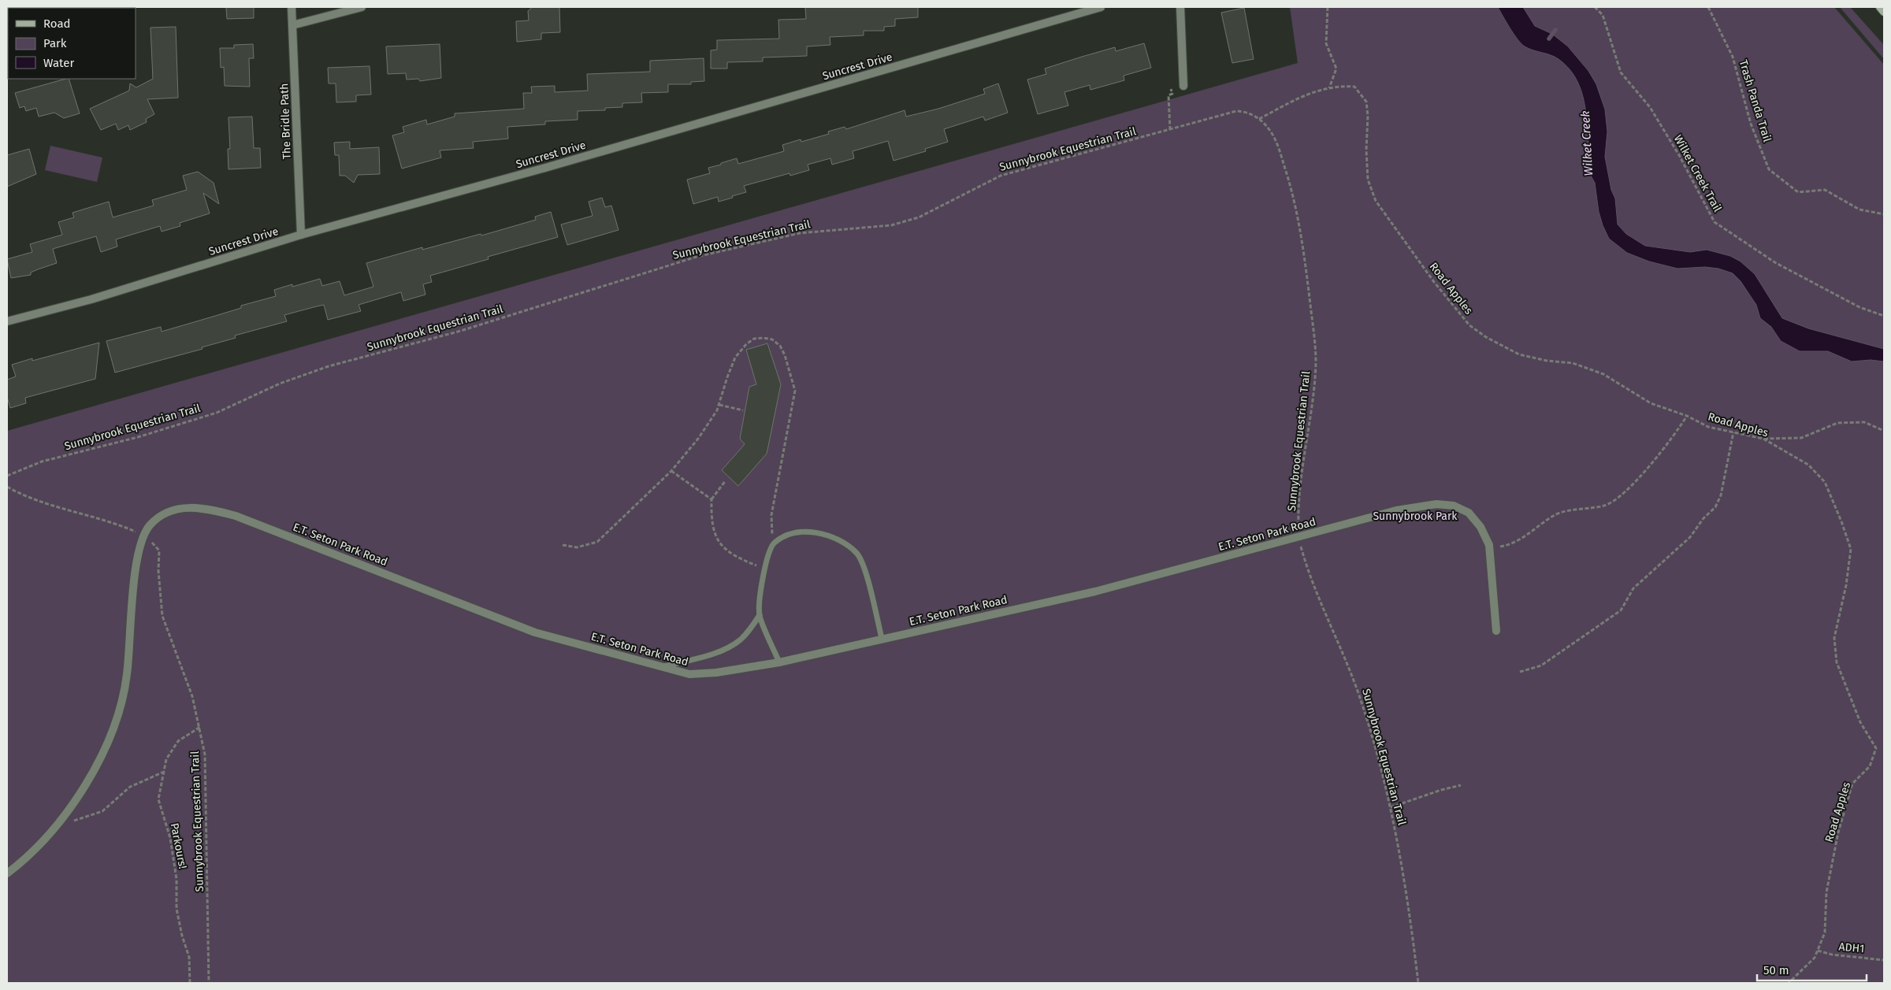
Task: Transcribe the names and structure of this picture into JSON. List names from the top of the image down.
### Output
{
  "streets": {
    "street": ["Suncrest Drive", "The Bridle Path", "E.T. Seton Park Road"],
    "path": [
      "Trash Panda Trail",
      "Sunnybrook Equestrian Trail",
      "Wilket Creek Trail",
      "Road Apples",
      "Parkours!",
      "ADH1"
    ]
  },
  "crossings": [
    ["Suncrest Drive", "The Bridle Path"],
    ["Sunnybrook Equestrian Trail", "Road Apples"],
    ["Sunnybrook Equestrian Trail", "E.T. Seton Park Road"],
    ["Sunnybrook Equestrian Trail", "Parkours!"],
    ["Road Apples", "ADH1"]
  ],
  "water": ["Wilket Creek"],
  "parks": ["Sunnybrook Park"],
  "legend": ["Road", "Park", "Water"],
  "scale_bar": "50 m"
}
